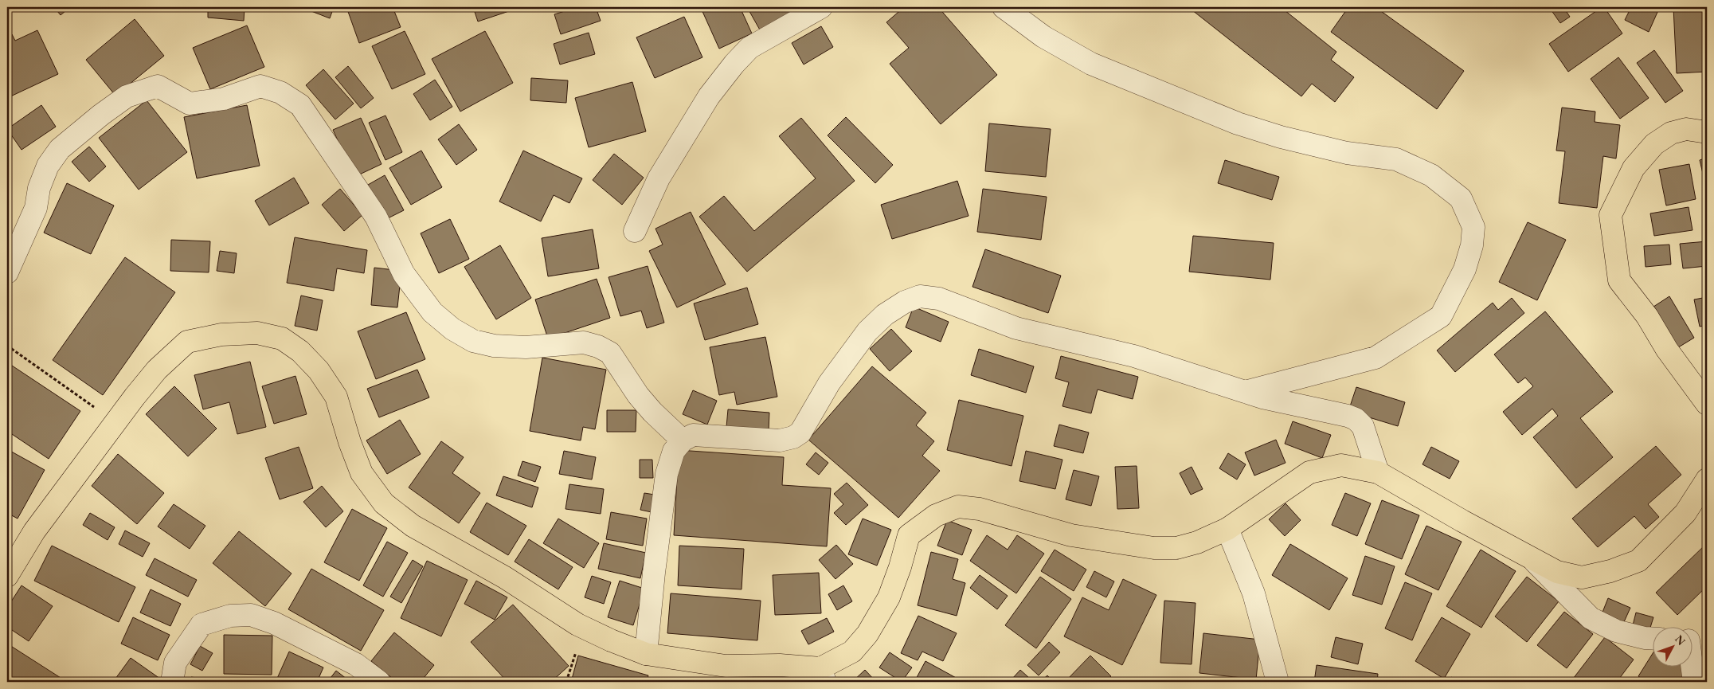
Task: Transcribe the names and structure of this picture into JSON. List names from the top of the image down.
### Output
{
  "north": "top right"
}
